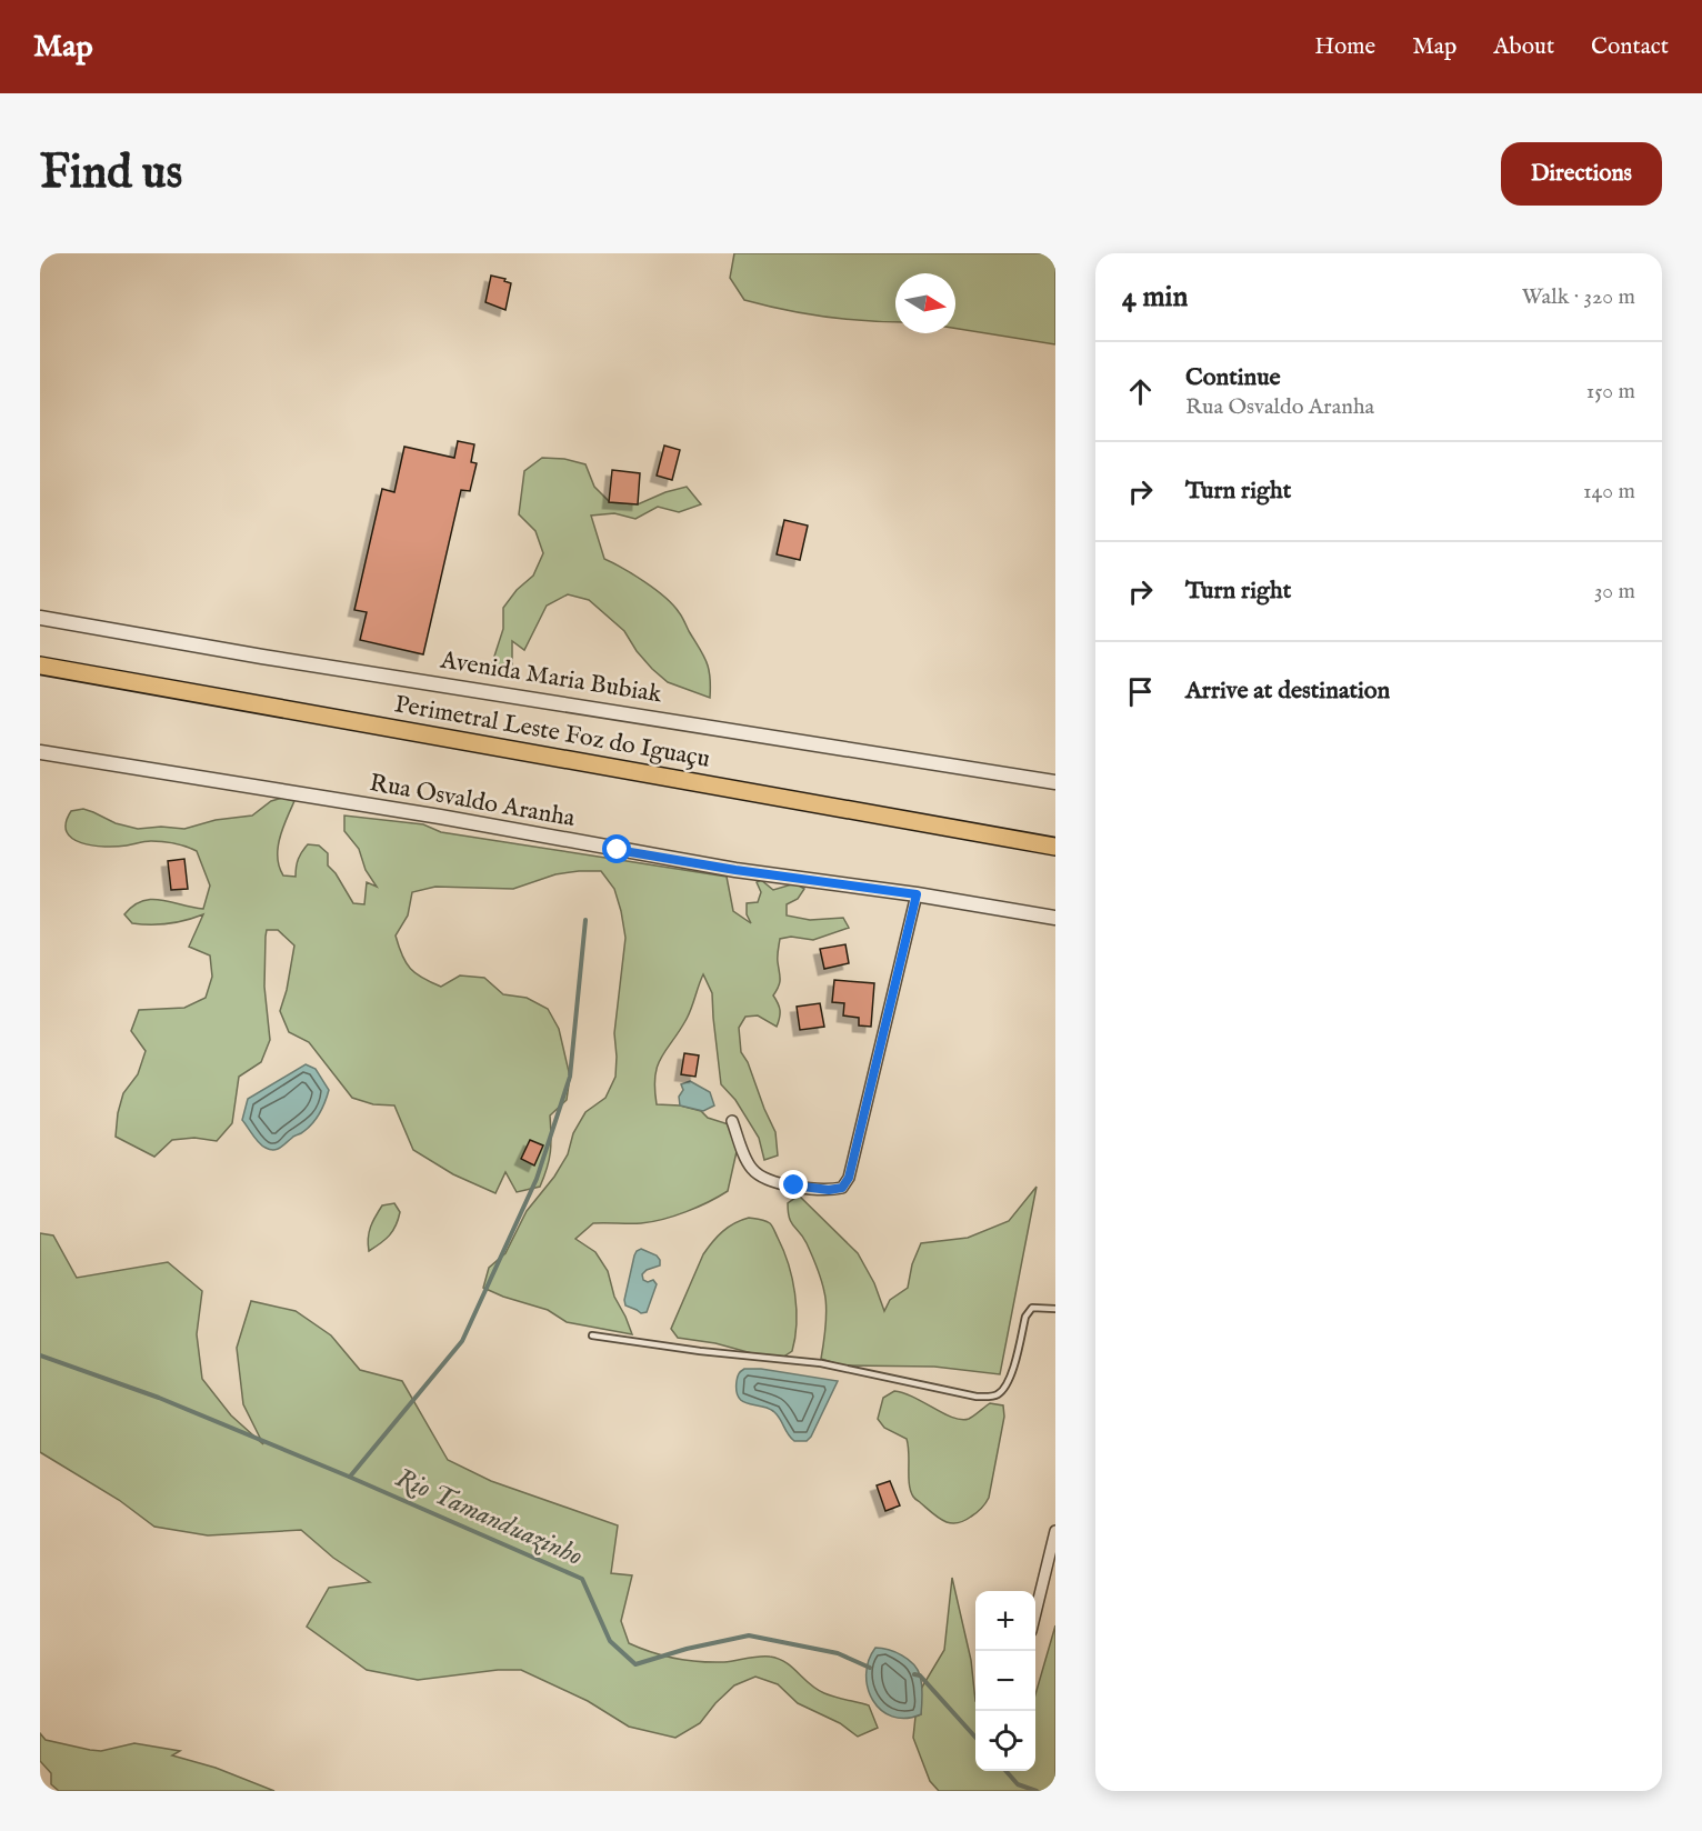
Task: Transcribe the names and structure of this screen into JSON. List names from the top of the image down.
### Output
{
  "streets": {
    "highway": ["Perimetral Leste Foz do Iguaçu"],
    "street": ["Avenida Maria Bubiak", "Rua Osvaldo Aranha"]
  },
  "water": ["Rio Tamanduazinho"],
  "north": "right",
  "page": {
    "header": "Map",
    "nav": [
      "Home",
      "Map",
      "About",
      "Contact"
    ],
    "buttons": "Directions",
    "title": "Find us",
    "heading": ["4 min", "Walk · 320 m"],
    "list": [
      ["Continue", "Rua Osvaldo Aranha", "150 m"],
      ["Turn right", "140 m"],
      ["Turn right", "30 m"],
      "Arrive at destination"
    ],
    "map_buttons": ["+", "−"]
  }
}
